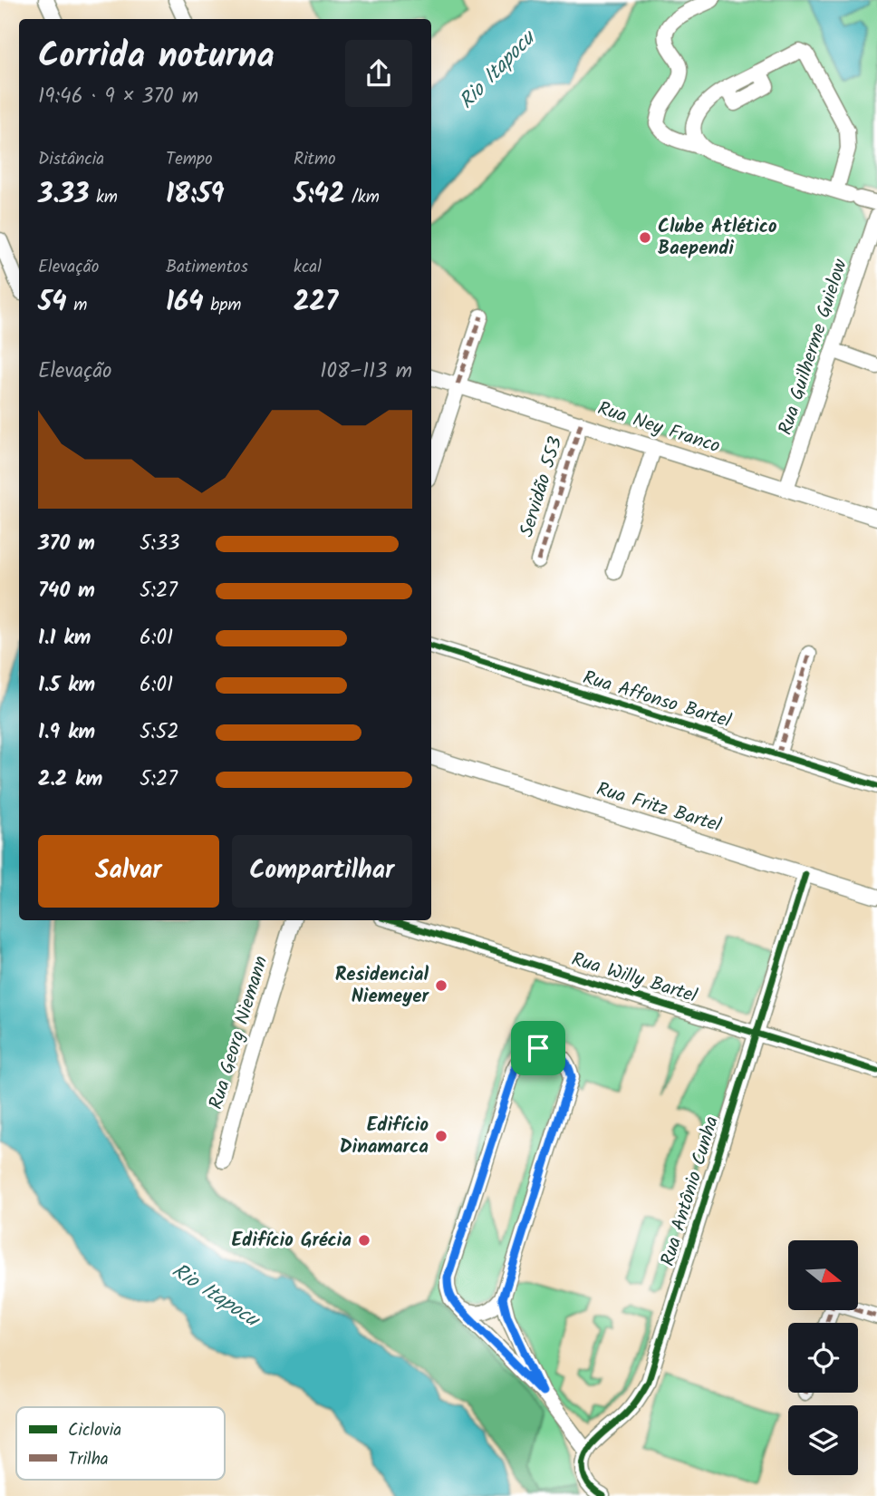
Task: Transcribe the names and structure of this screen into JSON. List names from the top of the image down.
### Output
{
  "streets": {
    "street": [
      "Rua Guilherme Guielow",
      "Rua Ney Franco",
      "Servidão 553",
      "Rua Affonso Bartel",
      "Rua Fritz Bartel",
      "Rua Willy Bartel",
      "Rua Georg Niemann",
      "Rua Antônio Cunha"
    ]
  },
  "crossings": [
    ["Rua Guilherme Guielow", "Rua Ney Franco"],
    ["Rua Ney Franco", "Servidão 553"],
    ["Rua Fritz Bartel", "Rua Antônio Cunha"],
    ["Rua Willy Bartel", "Rua Antônio Cunha"]
  ],
  "water": ["Rio Itapocu"],
  "places": [
    "Clube Atlético Baependi",
    "Residencial Niemeyer",
    "Edifício Dinamarca",
    "Edifício Grécia"
  ],
  "legend": ["Ciclovia", "Trilha"],
  "north": "right",
  "page": {
    "heading": ["Corrida noturna", "19:46 · 9 × 370 m"],
    "stats": [
      ["Distância", "3.33 km"],
      ["Tempo", "18:59"],
      ["Ritmo", "5:42 /km"],
      ["Elevação", "54 m"],
      ["Batimentos", "164 bpm"],
      ["kcal", "227"]
    ],
    "chart": ["Elevação", "108–113 m"],
    "list": [
      {
        "name": "370 m",
        "note": "5:33"
      },
      {
        "name": "740 m",
        "note": "5:27"
      },
      {
        "name": "1.1 km",
        "note": "6:01"
      },
      {
        "name": "1.5 km",
        "note": "6:01"
      },
      {
        "name": "1.9 km",
        "note": "5:52"
      },
      {
        "name": "2.2 km",
        "note": "5:27"
      }
    ],
    "buttons": ["Salvar", "Compartilhar"]
  }
}
